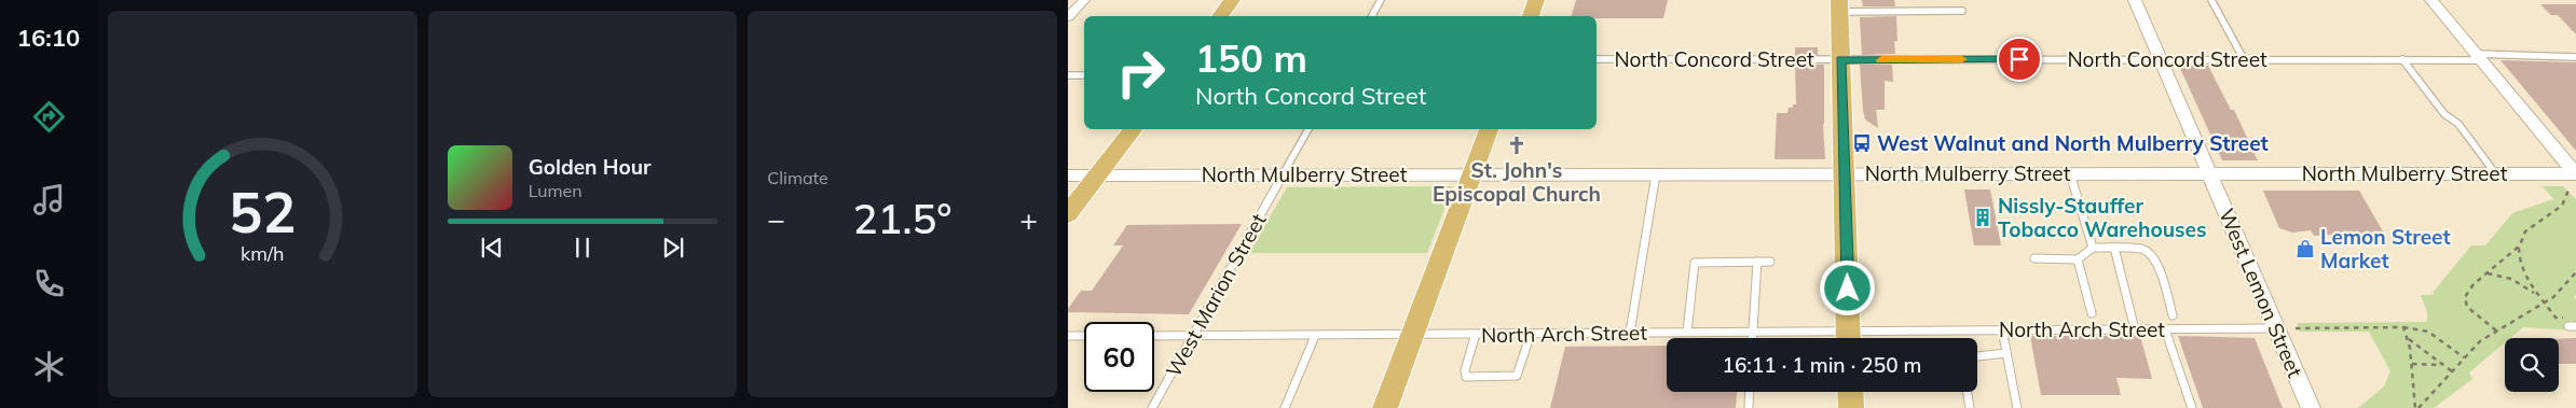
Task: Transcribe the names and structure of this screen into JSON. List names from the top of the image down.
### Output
{
  "streets": {
    "street": ["North Mulberry Street", "West Lemon Street"],
    "lane": ["North Concord Street", "West Marion Street", "North Arch Street"]
  },
  "crossings": [
    ["North Concord Street", "West Lemon Street"],
    ["North Mulberry Street", "West Lemon Street"],
    ["North Mulberry Street", "West Marion Street"],
    ["West Lemon Street", "North Arch Street"],
    ["West Marion Street", "North Arch Street"]
  ],
  "places": {
    "bus stop": ["West Walnut and North Mulberry Street"],
    "church": ["St. John's Episcopal Church"],
    "building": ["Nissly-Stauffer Tobacco Warehouses"],
    "shop": ["Lemon Street Market"]
  },
  "page": {
    "tabs": "16:10",
    "tile": "Climate",
    "turn": ["150 m", "North Concord Street"],
    "song": ["Golden Hour", "Lumen"],
    "heat": ["−", "21.5°", "+"],
    "limit": "60",
    "trip": "16:11 · 1 min · 250 m",
    "gauge": ["52", "km/h"]
  }
}
